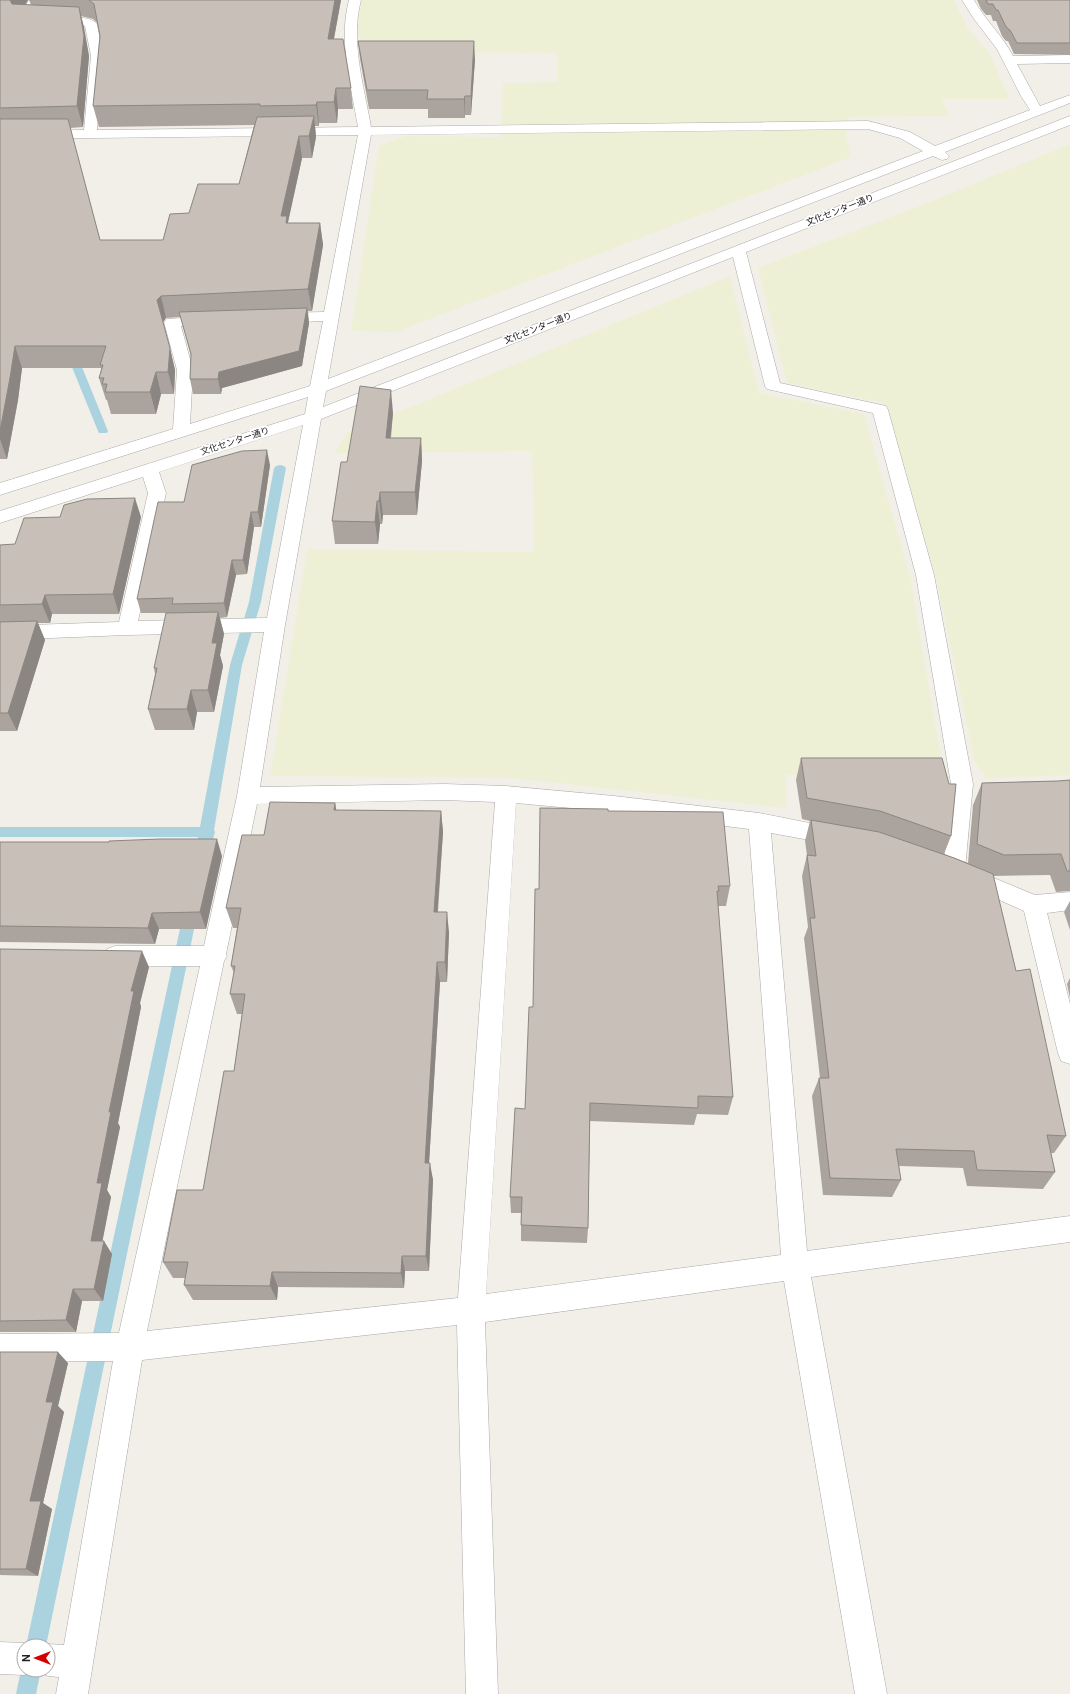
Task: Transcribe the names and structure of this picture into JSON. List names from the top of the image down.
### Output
{
  "streets": {
    "street": ["文化センター通り"]
  },
  "north": "left"
}
